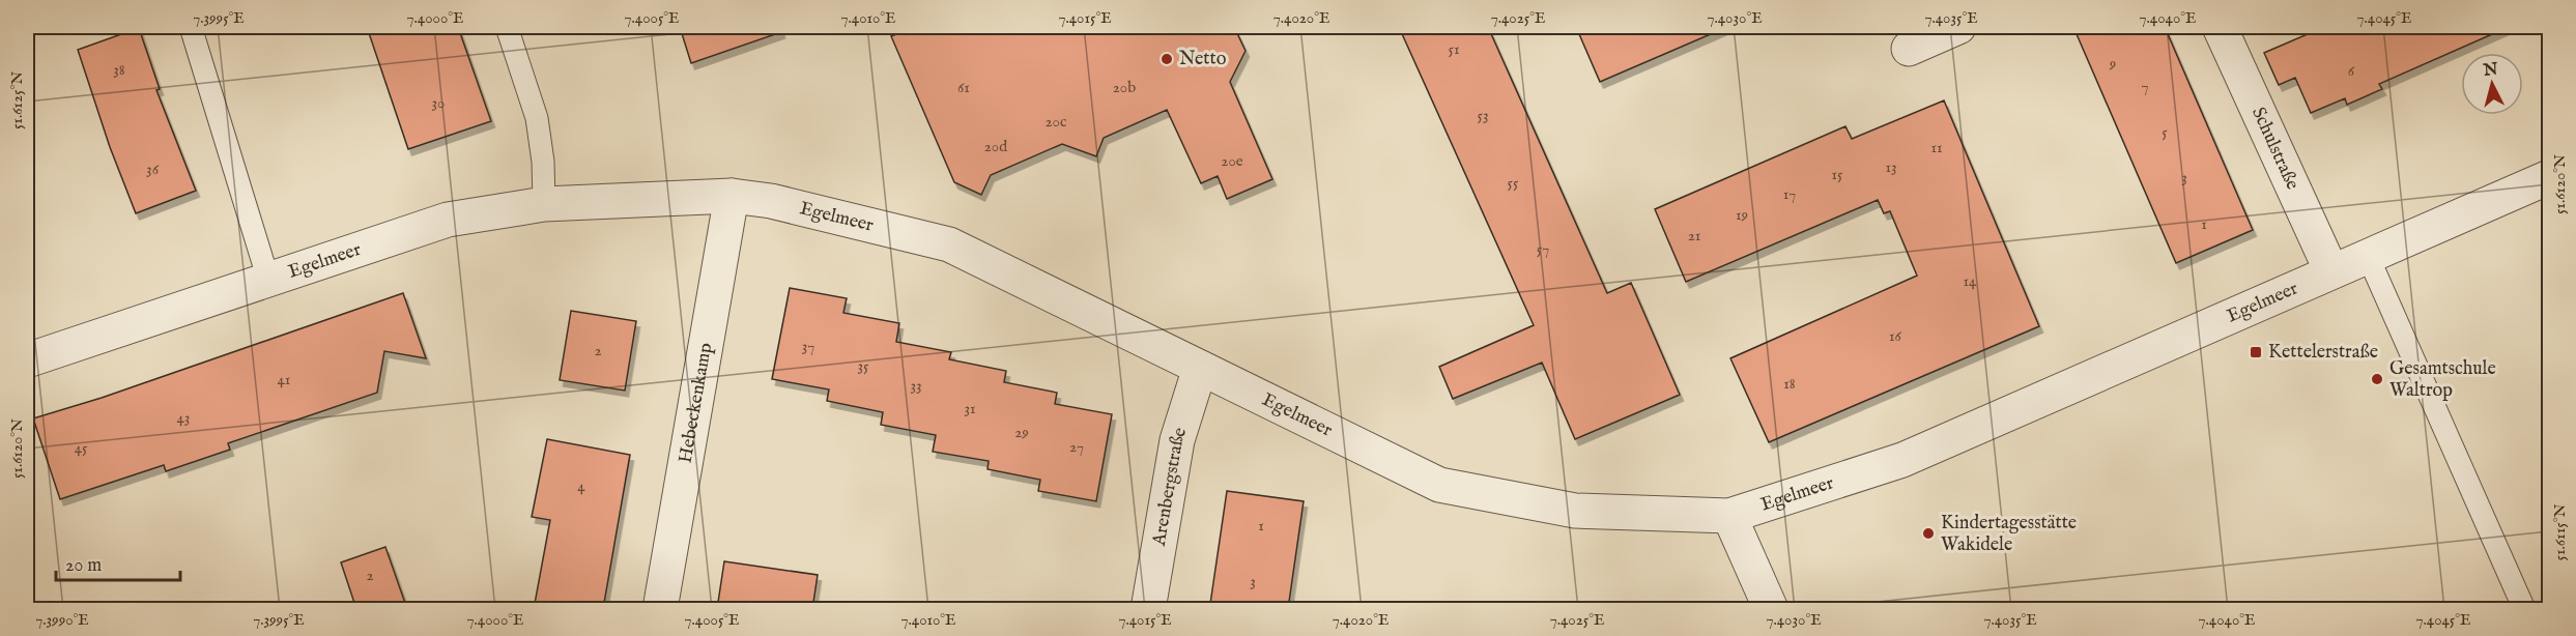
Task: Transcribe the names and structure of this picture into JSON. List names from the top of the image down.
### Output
{
  "streets": {
    "street": [
      "Schulstraße",
      "Egelmeer",
      "Hebeckenkamp",
      "Arenbergstraße"
    ]
  },
  "crossings": [
    ["Schulstraße", "Egelmeer"],
    ["Egelmeer", "Hebeckenkamp"],
    ["Egelmeer", "Arenbergstraße"]
  ],
  "places": {
    "other": ["Netto", "Gesamtschule Waltrop", "Kindertagesstätte Wakidele"],
    "transit": ["Kettelerstraße"]
  },
  "house_numbers": [
    "51",
    "9",
    "38",
    "6",
    "7",
    "61",
    "20b",
    "30",
    "53",
    "20c",
    "5",
    "20d",
    "11",
    "20e",
    "13",
    "36",
    "15",
    "3",
    "55",
    "17",
    "19",
    "1",
    "21",
    "57",
    "14",
    "16",
    "37",
    "2",
    "35",
    "41",
    "18",
    "33",
    "31",
    "43",
    "29",
    "27",
    "45",
    "4",
    "1",
    "2",
    "3"
  ],
  "scale_bar": "20 m",
  "north": "top",
  "coordinates": [
    "7.3995°E",
    "7.4000°E",
    "7.4005°E",
    "7.4010°E",
    "7.4015°E",
    "7.4020°E",
    "7.4025°E",
    "7.4030°E",
    "7.4035°E",
    "7.4040°E",
    "7.4045°E",
    "51.6125°N",
    "51.6120°N",
    "51.6115°N",
    "7.3990°E"
  ]
}
